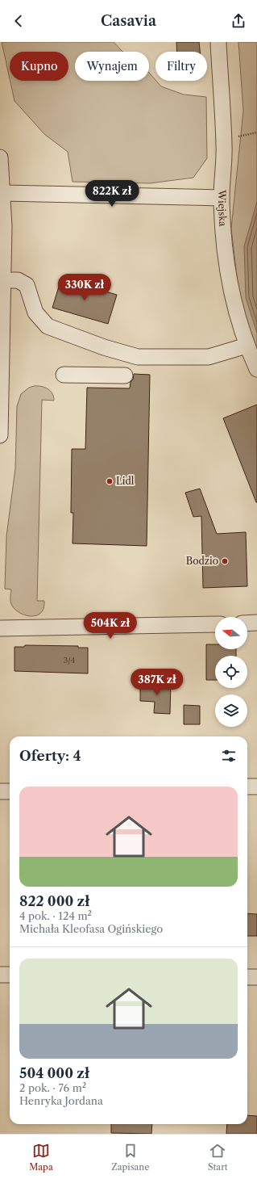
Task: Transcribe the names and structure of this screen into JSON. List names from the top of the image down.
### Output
{
  "streets": {
    "street": ["Wiejska"]
  },
  "places": ["Lidl", "Bodzio"],
  "house_numbers": ["3/4"],
  "north": "left",
  "page": {
    "header": "Casavia",
    "chip": ["Kupno", "Wynajem", "Filtry"],
    "price": [
      "822K zł",
      "330K zł",
      "504K zł",
      "387K zł"
    ],
    "heading": "Oferty: 4",
    "list": [
      {
        "name": "822 000 zł",
        "note": "4 pok. · 124 m² · Michała Kleofasa Ogińskiego"
      },
      {
        "name": "504 000 zł",
        "note": "2 pok. · 76 m² · Henryka Jordana"
      }
    ],
    "tabs": ["Mapa", "Zapisane", "Start"]
  }
}
